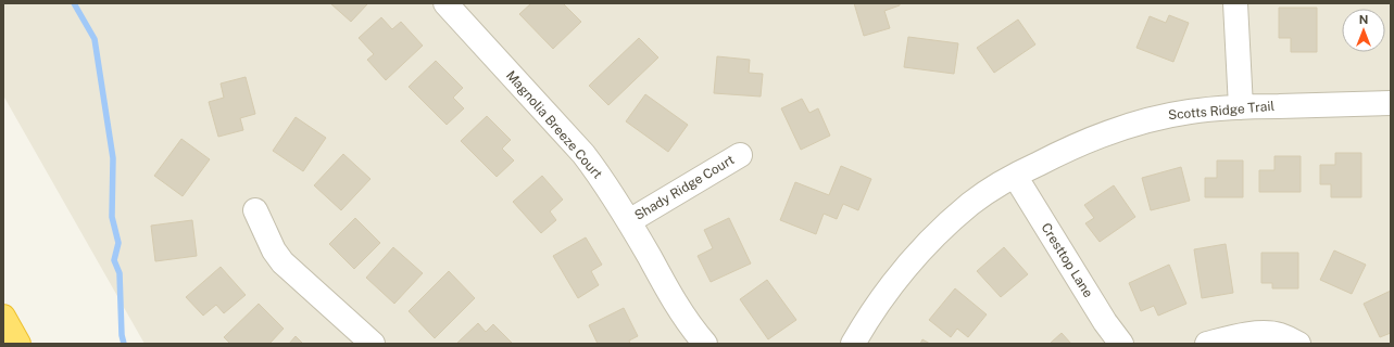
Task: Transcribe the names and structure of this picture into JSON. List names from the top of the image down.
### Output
{
  "streets": {
    "street": [
      "Scotts Ridge Trail",
      "Magnolia Breeze Court",
      "Shady Ridge Court",
      "Cresttop Lane"
    ]
  },
  "crossings": [
    ["Scotts Ridge Trail", "Cresttop Lane"],
    ["Magnolia Breeze Court", "Shady Ridge Court"]
  ],
  "north": "top"
}
